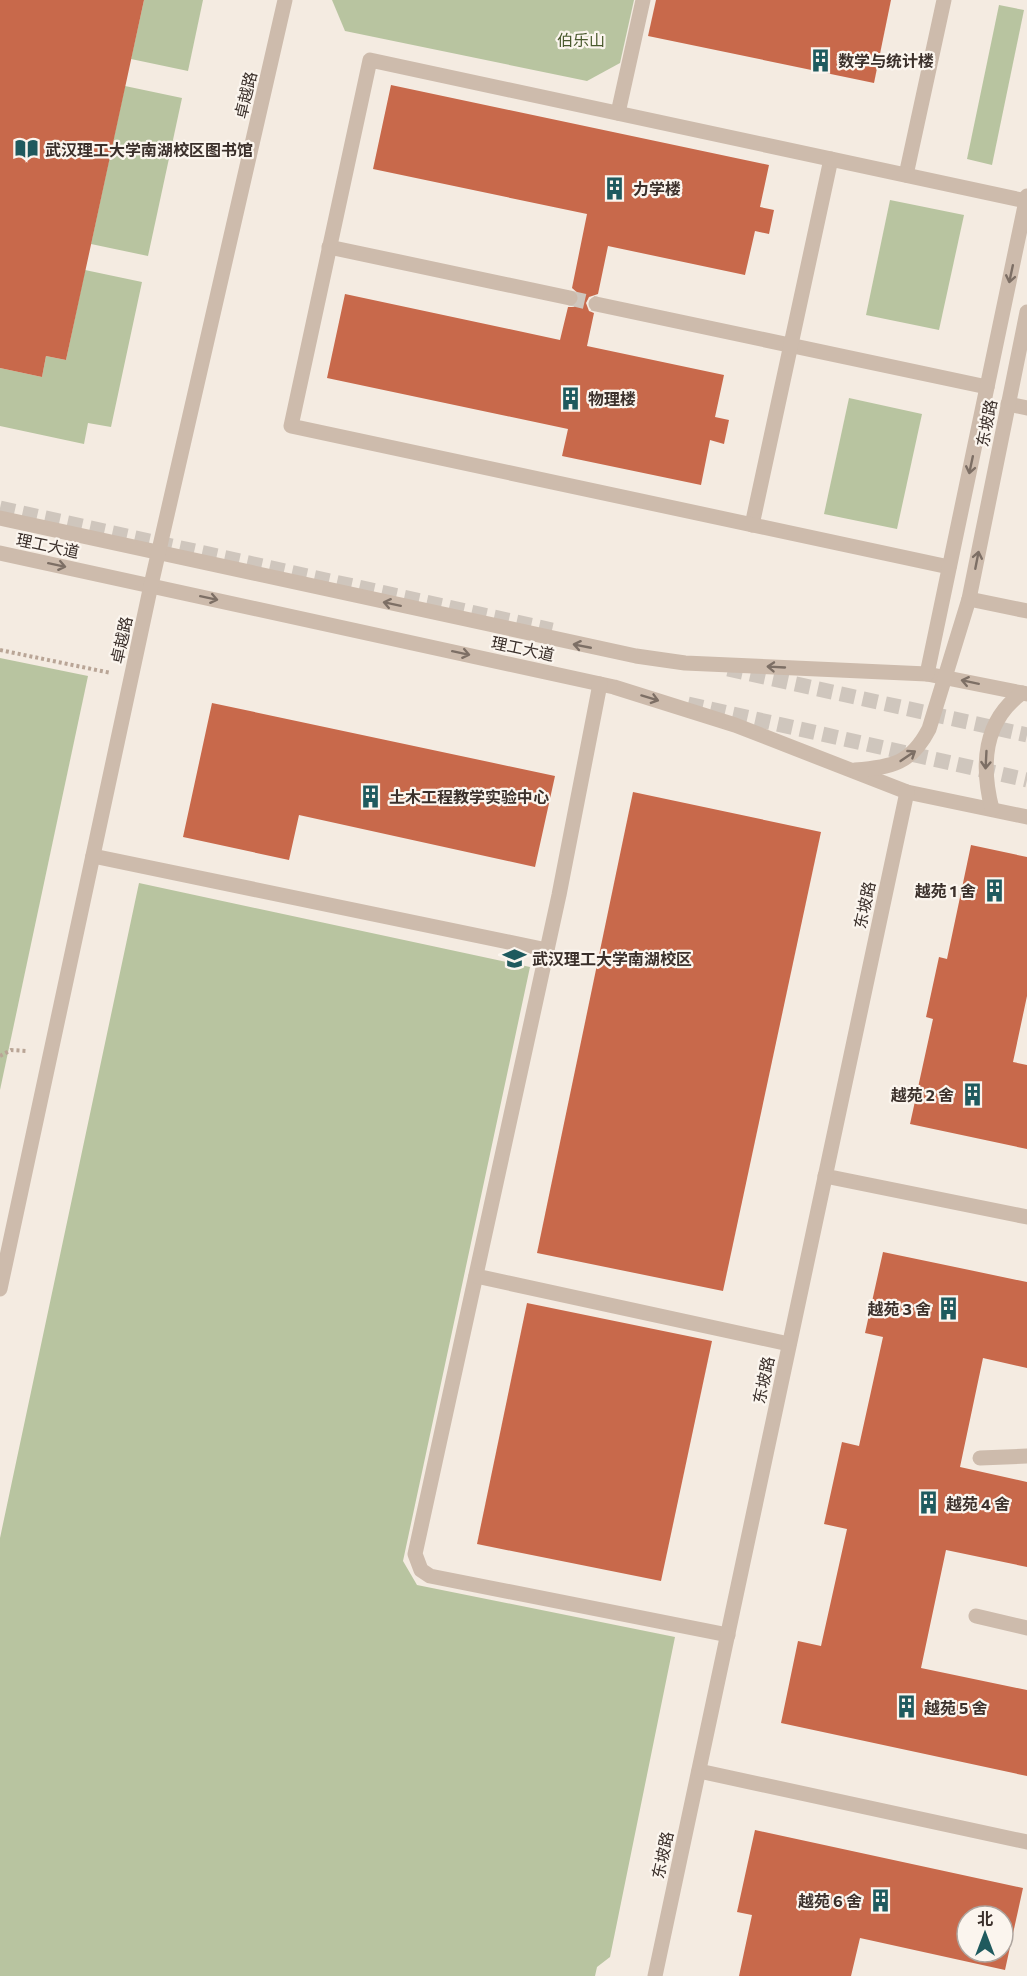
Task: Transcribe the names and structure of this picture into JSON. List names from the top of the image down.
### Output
{
  "streets": {
    "street": ["卓越路", "东坡路", "理工大道"]
  },
  "crossings": [
    ["卓越路", "理工大道"],
    ["东坡路", "理工大道"]
  ],
  "parks": ["伯乐山"],
  "places": {
    "building": [
      "数学与统计楼",
      "力学楼",
      "物理楼",
      "土木工程教学实验中心",
      "越苑 1 舍",
      "越苑 2 舍",
      "越苑 3 舍",
      "越苑 4 舍",
      "越苑 5 舍",
      "越苑 6 舍"
    ],
    "library": ["武汉理工大学南湖校区图书馆"],
    "school or university": ["武汉理工大学南湖校区"]
  },
  "north": "top"
}
